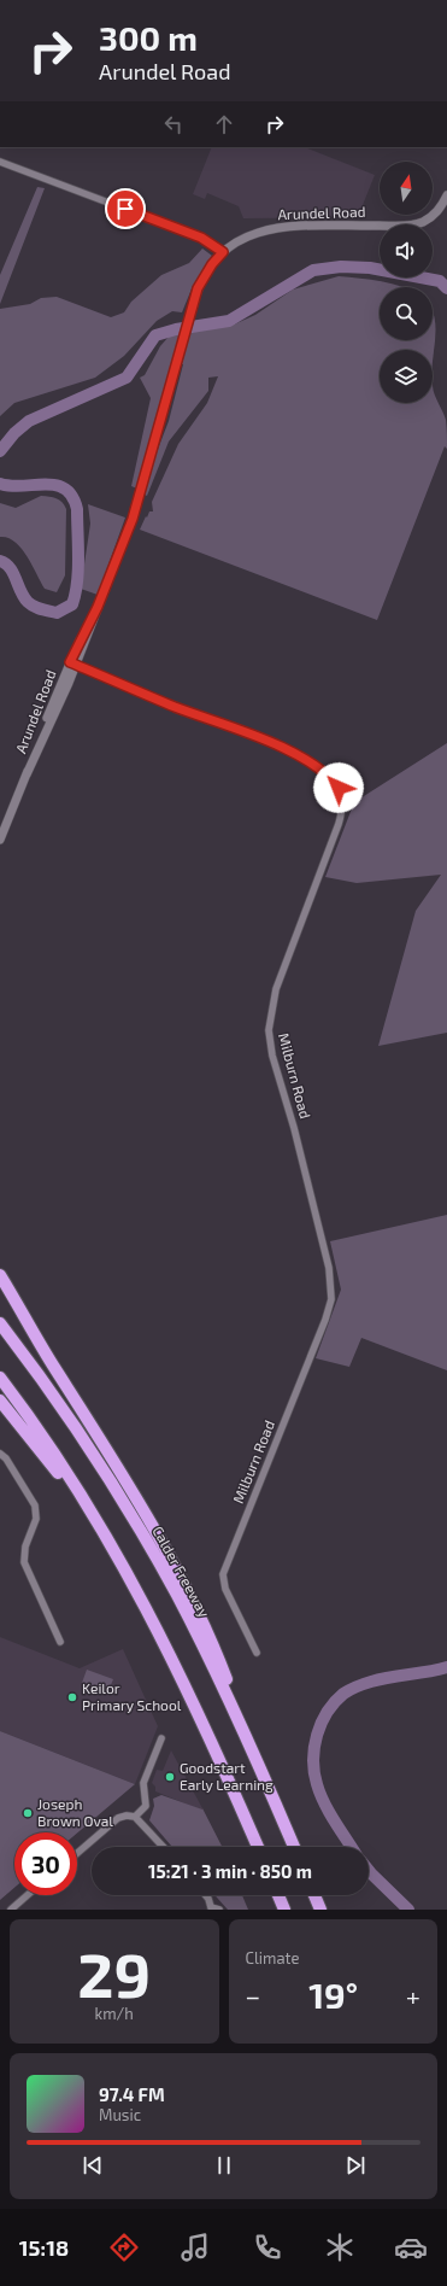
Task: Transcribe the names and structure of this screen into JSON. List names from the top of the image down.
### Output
{
  "streets": {
    "highway": ["Calder Freeway"],
    "street": ["Arundel Road", "Milburn Road"]
  },
  "crossings": [
    ["Arundel Road", "Milburn Road"]
  ],
  "places": ["Keilor Primary School", "Goodstart Early Learning", "Joseph Brown Oval"],
  "north": "top",
  "page": {
    "turn": ["300 m", "Arundel Road"],
    "limit": "30",
    "trip": "15:21 · 3 min · 850 m",
    "tile": [
      ["29", "km/h"],
      "Climate"
    ],
    "heat": ["−", "19°", "+"],
    "song": ["97.4 FM", "Music"],
    "tabs": "15:18"
  }
}
